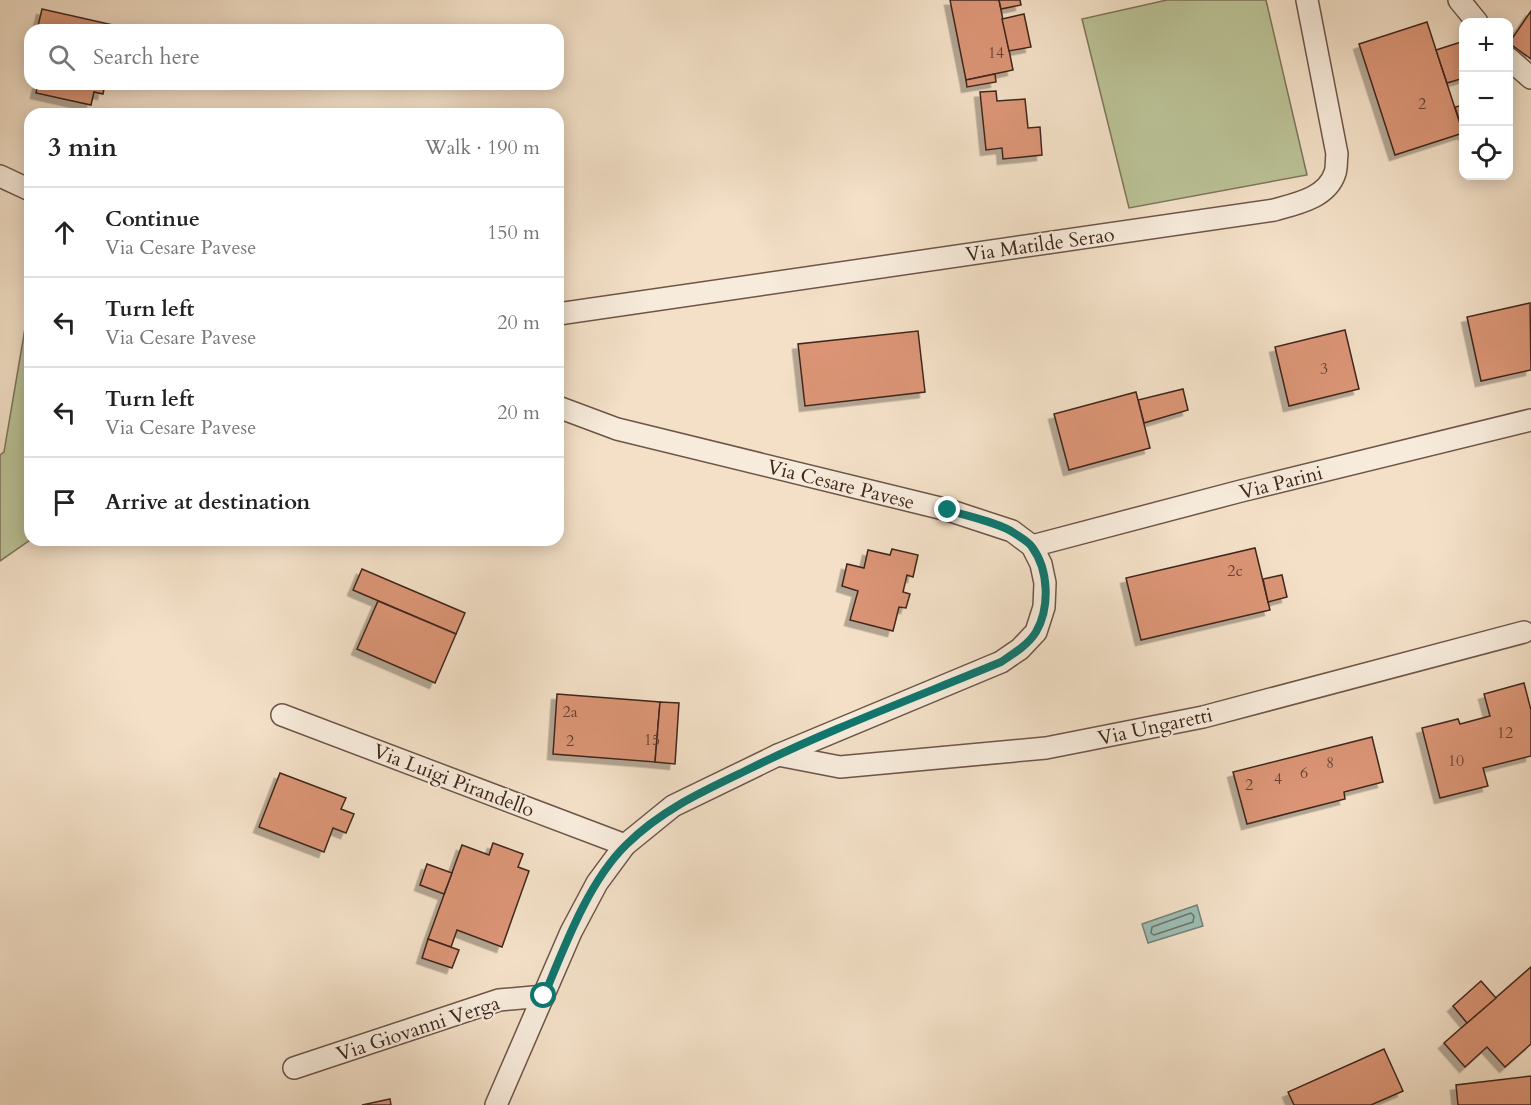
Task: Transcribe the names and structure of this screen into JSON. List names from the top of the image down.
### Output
{
  "streets": {
    "street": [
      "Via Matilde Serao",
      "Via Parini",
      "Via Cesare Pavese",
      "Via Ungaretti",
      "Via Luigi Pirandello",
      "Via Giovanni Verga"
    ]
  },
  "crossings": [
    ["Via Parini", "Via Cesare Pavese"]
  ],
  "house_numbers": [
    "14",
    "2",
    "3",
    "2c",
    "2a",
    "12",
    "15",
    "2",
    "10",
    "8",
    "6",
    "4",
    "2"
  ],
  "page": {
    "map_buttons": ["+", "−"],
    "search": "Search here",
    "heading": ["3 min", "Walk · 190 m"],
    "list": [
      ["Continue", "Via Cesare Pavese", "150 m"],
      ["Turn left", "Via Cesare Pavese", "20 m"],
      ["Turn left", "Via Cesare Pavese", "20 m"],
      "Arrive at destination"
    ]
  }
}
